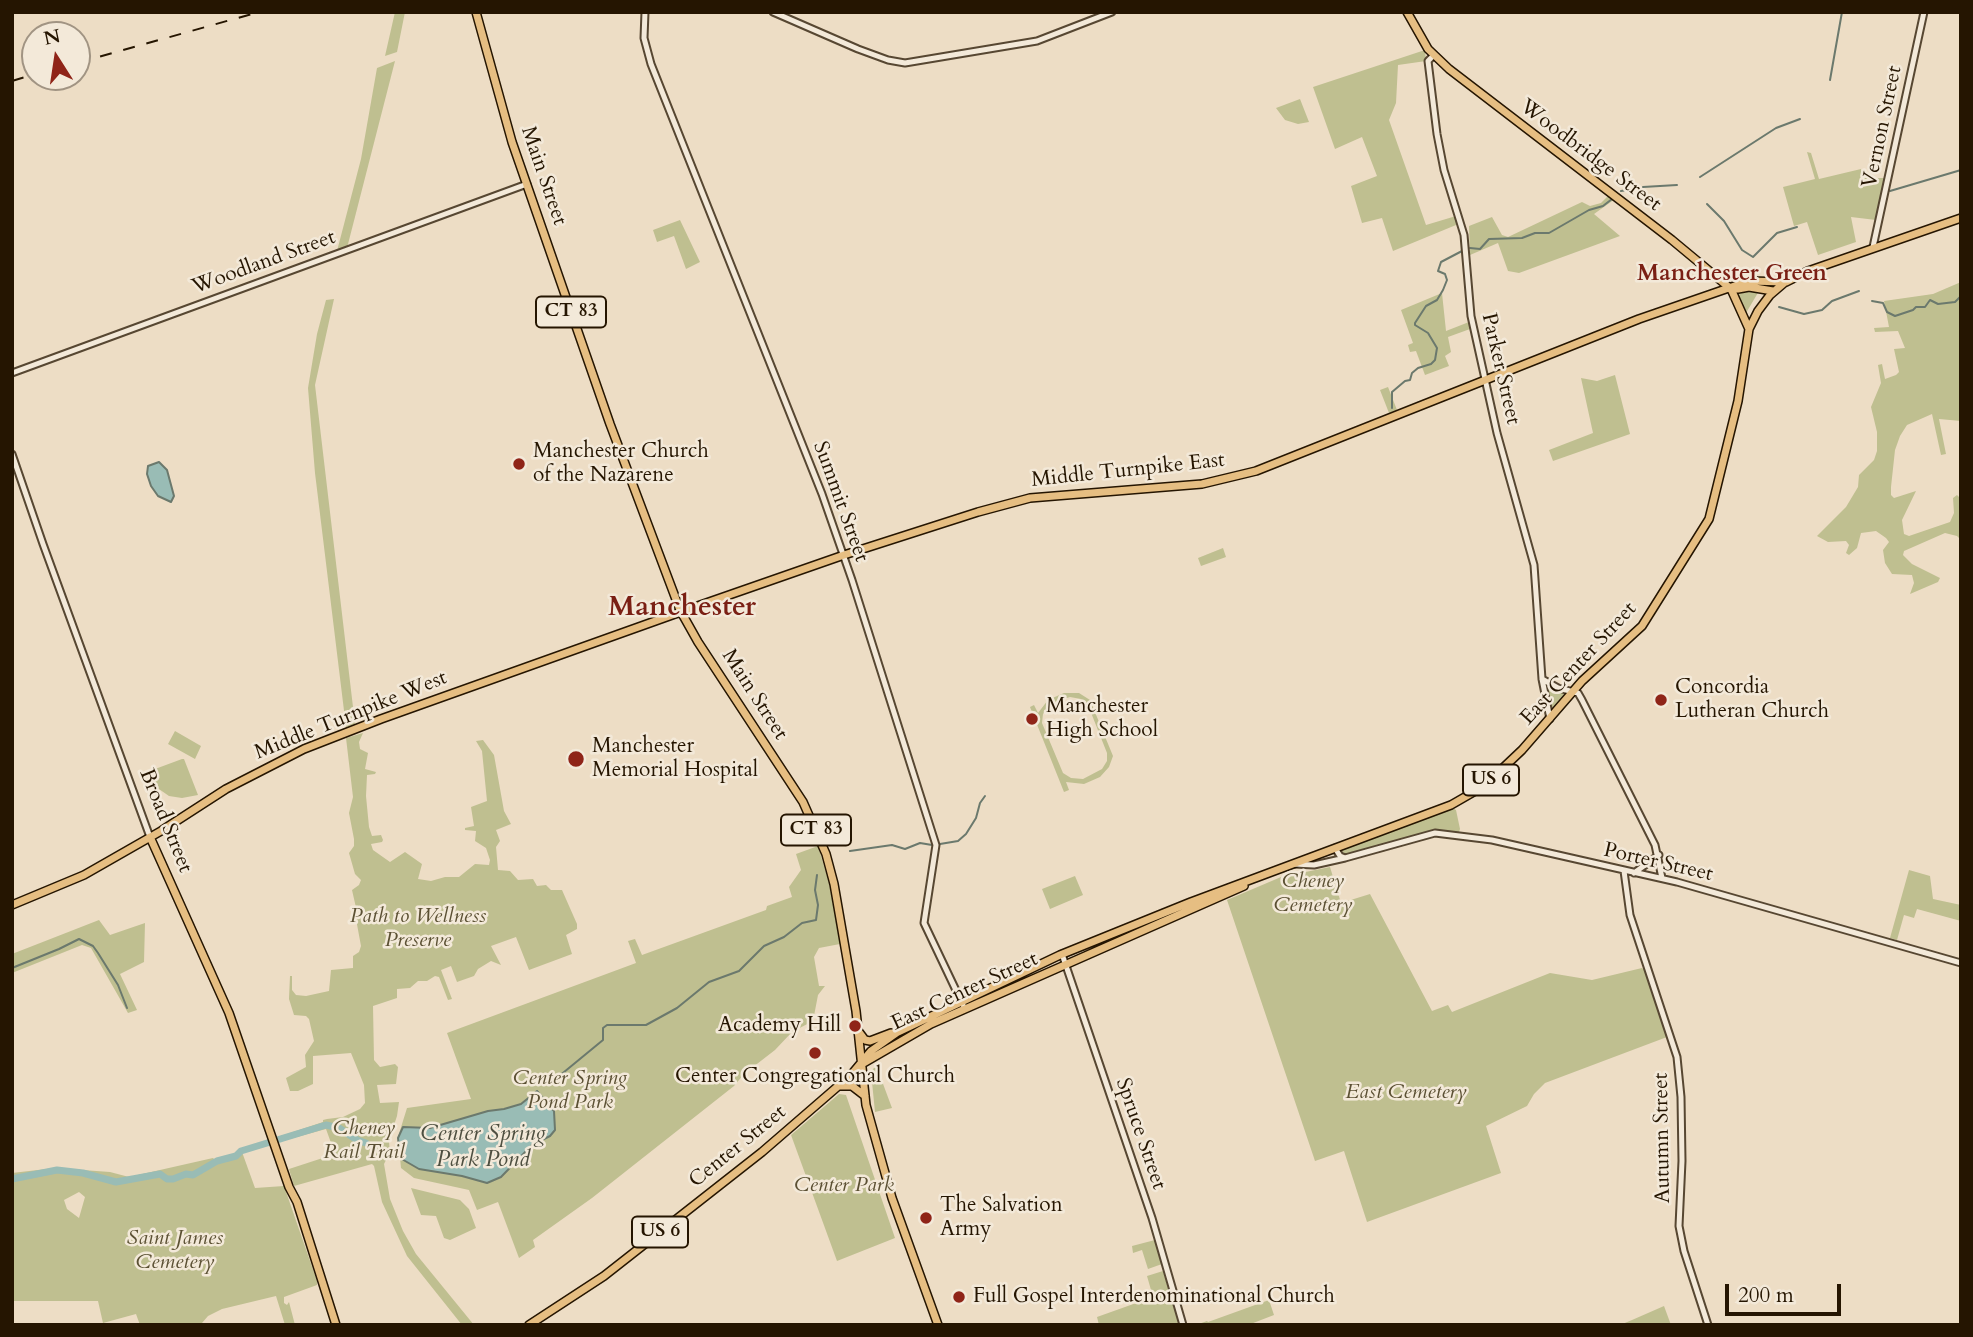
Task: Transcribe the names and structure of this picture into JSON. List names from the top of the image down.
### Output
{
  "streets": {
    "main road": [
      "Woodbridge Street",
      "Main Street",
      "CT 83",
      "Middle Turnpike East",
      "East Center Street",
      "Middle Turnpike West",
      "US 6",
      "Broad Street",
      "Center Street"
    ],
    "street": [
      "Vernon Street",
      "Woodland Street",
      "Parker Street",
      "Summit Street",
      "Porter Street",
      "Spruce Street",
      "Autumn Street"
    ]
  },
  "crossings": [
    ["Vernon Street", "Middle Turnpike East"],
    ["Woodbridge Street", "Parker Street"],
    ["Woodbridge Street", "Middle Turnpike East"],
    ["Woodbridge Street", "East Center Street"],
    ["Main Street", "Woodland Street"],
    ["Main Street", "Middle Turnpike East"],
    ["Main Street", "East Center Street"],
    ["Main Street", "Middle Turnpike West"],
    ["Main Street", "Center Street"],
    ["Parker Street", "Middle Turnpike East"],
    ["Parker Street", "East Center Street"],
    ["Middle Turnpike East", "Summit Street"],
    ["Middle Turnpike East", "East Center Street"],
    ["Middle Turnpike East", "Middle Turnpike West"],
    ["Summit Street", "East Center Street"],
    ["East Center Street", "Porter Street"],
    ["East Center Street", "Spruce Street"],
    ["East Center Street", "Center Street"],
    ["Middle Turnpike West", "Broad Street"],
    ["Porter Street", "Autumn Street"]
  ],
  "districts": ["Manchester Green", "Manchester"],
  "water": ["Center Spring Park Pond"],
  "parks": [
    "Cheney Cemetery",
    "Path to Wellness Preserve",
    "Center Spring Pond Park",
    "East Cemetery",
    "Cheney Rail Trail",
    "Center Park",
    "Saint James Cemetery"
  ],
  "places": [
    "Manchester Church of the Nazarene",
    "Concordia Lutheran Church",
    "Manchester High School",
    "Manchester Memorial Hospital",
    "Academy Hill",
    "Center Congregational Church",
    "The Salvation Army",
    "Full Gospel Interdenominational Church"
  ],
  "scale_bar": "200 m",
  "north": "top"
}
